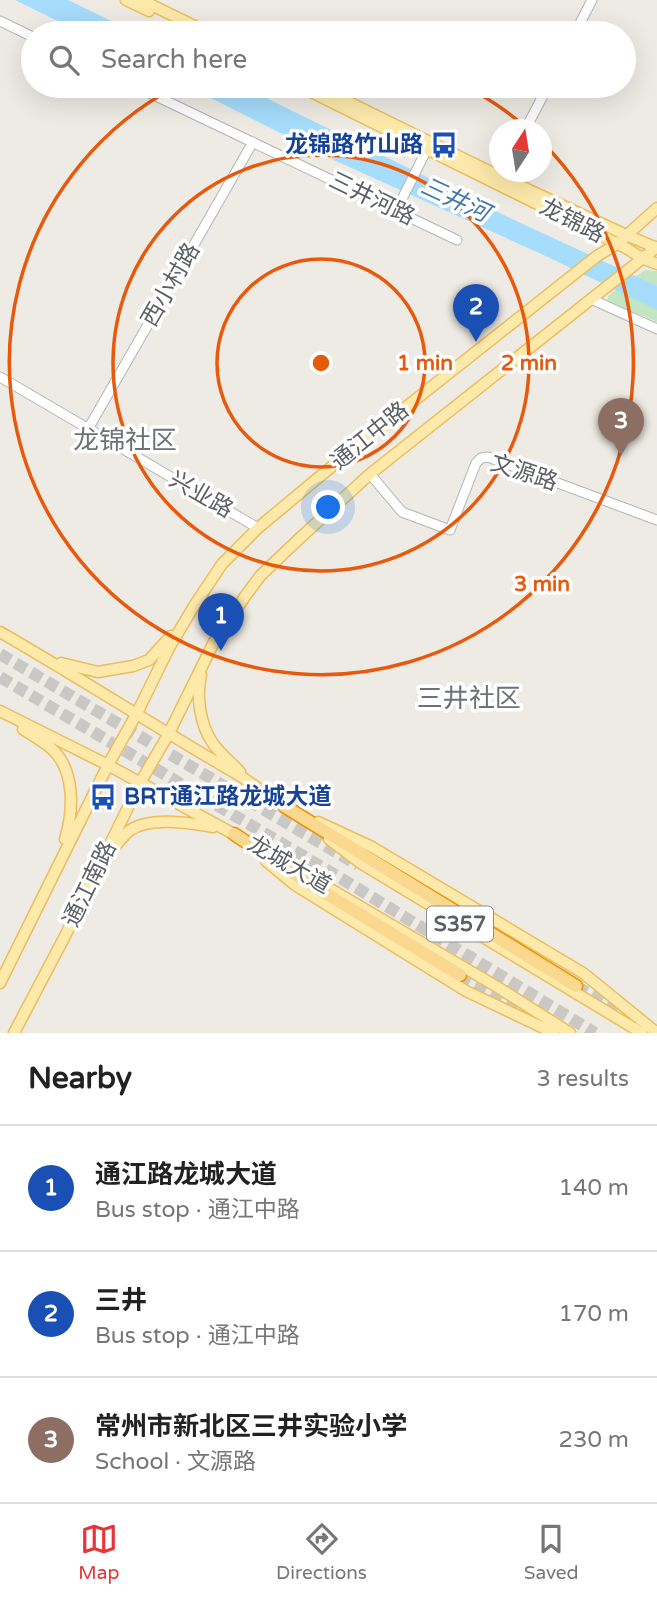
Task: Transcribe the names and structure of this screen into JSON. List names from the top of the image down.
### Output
{
  "streets": {
    "main road": [
      "龙锦路",
      "通江中路",
      "龙城大道",
      "通江南路",
      "S357"
    ],
    "street": [
      "三井河路",
      "西小村路",
      "文源路",
      "兴业路"
    ]
  },
  "crossings": [
    ["三井河路", "西小村路"],
    ["龙锦路", "通江中路"],
    ["西小村路", "兴业路"],
    ["通江中路", "文源路"],
    ["通江中路", "兴业路"],
    ["通江中路", "龙城大道"],
    ["通江中路", "通江南路"],
    ["通江中路", "S357"],
    ["龙城大道", "通江南路"],
    ["龙城大道", "S357"],
    ["通江南路", "S357"]
  ],
  "districts": ["龙锦社区", "三井社区"],
  "water": ["三井河"],
  "places": {
    "bus stop": ["龙锦路竹山路", "BRT通江路龙城大道"]
  },
  "north": "top",
  "page": {
    "search": "Search here",
    "pins": ["2", "3", "1"],
    "heading": ["Nearby", "3 results"],
    "list": [
      {
        "mark": "1",
        "name": "通江路龙城大道",
        "note": "Bus stop · 通江中路",
        "value": "140 m"
      },
      {
        "mark": "2",
        "name": "三井",
        "note": "Bus stop · 通江中路",
        "value": "170 m"
      },
      {
        "mark": "3",
        "name": "常州市新北区三井实验小学",
        "note": "School · 文源路",
        "value": "230 m"
      }
    ],
    "nav": ["Map", "Directions", "Saved"]
  },
  "rings": ["1 min", "2 min", "3 min"]
}
